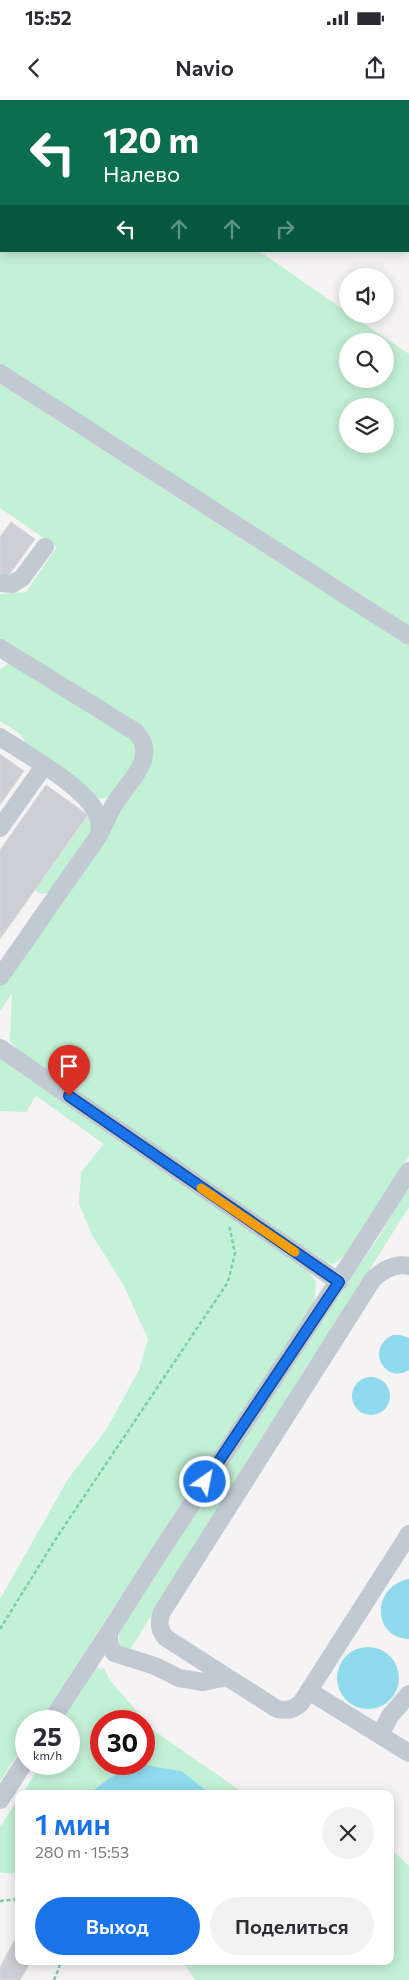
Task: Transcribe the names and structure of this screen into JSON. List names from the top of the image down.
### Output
{
  "page": {
    "status": "15:52",
    "header": "Navio",
    "turn": ["120 m", "Налево"],
    "speed": "25 km/h",
    "limit": "30",
    "heading": ["1 мин", "280 m · 15:53"],
    "buttons": ["Выход", "Поделиться"]
  }
}
